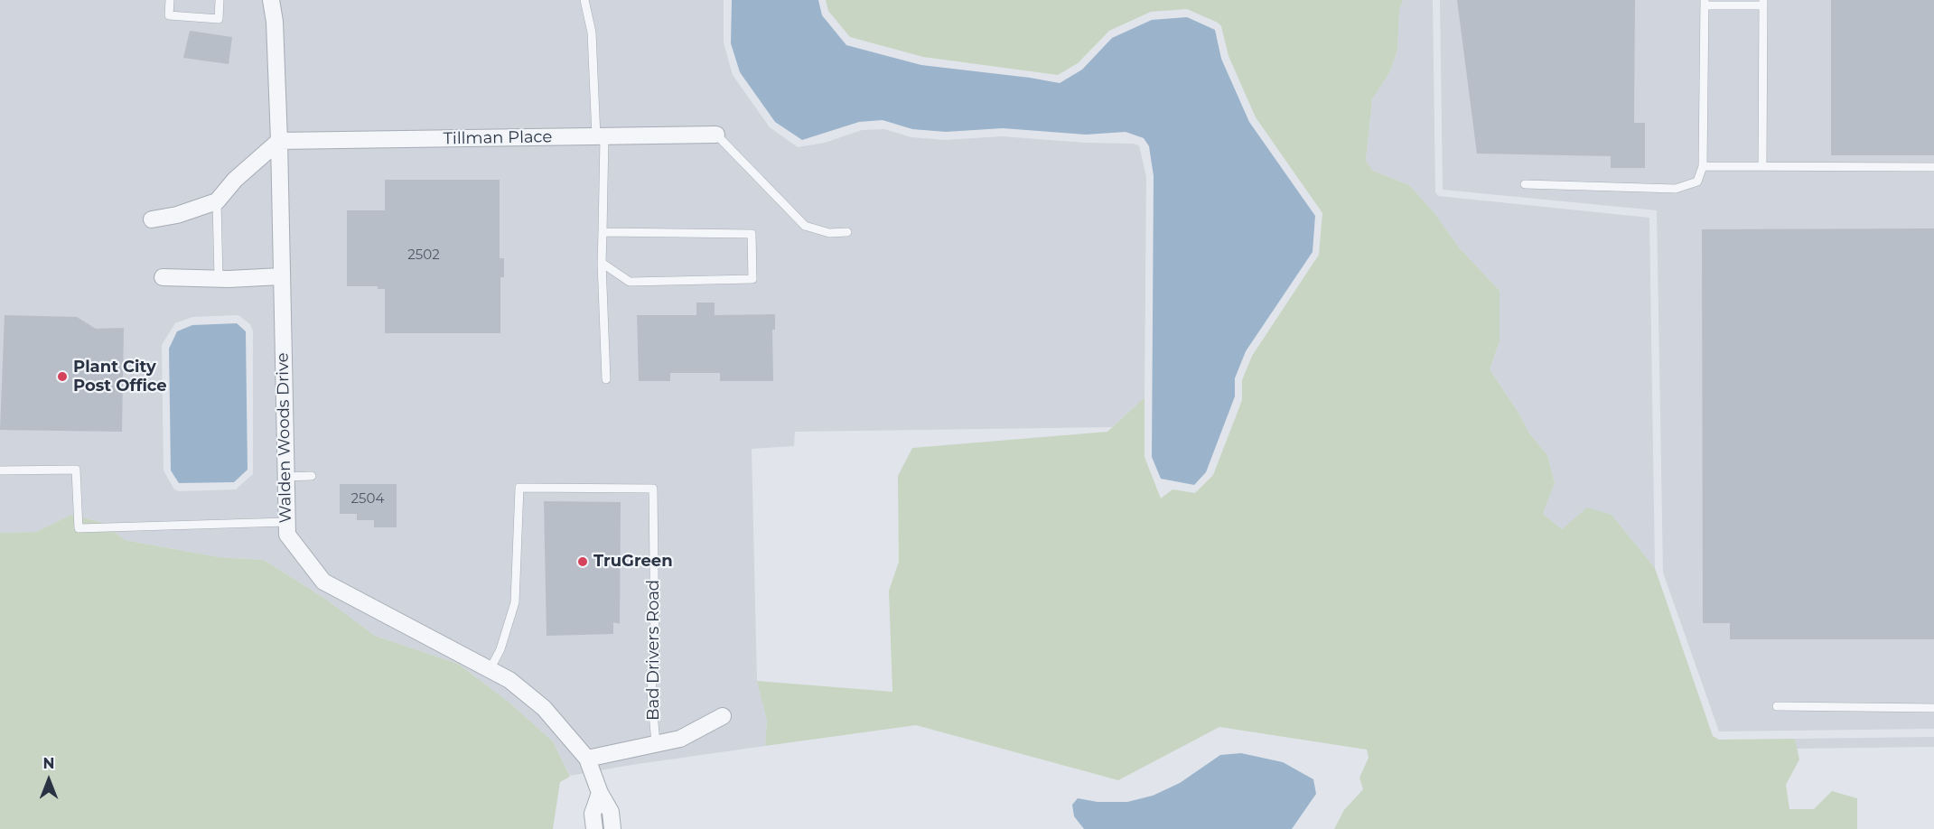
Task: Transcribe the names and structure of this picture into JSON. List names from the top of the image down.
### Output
{
  "streets": {
    "street": ["Tillman Place", "Walden Woods Drive"],
    "lane": ["Bad Drivers Road"]
  },
  "crossings": [
    ["Tillman Place", "Walden Woods Drive"],
    ["Walden Woods Drive", "Bad Drivers Road"]
  ],
  "places": ["Plant City Post Office", "TruGreen"],
  "house_numbers": ["2502", "2504"],
  "north": "top"
}
